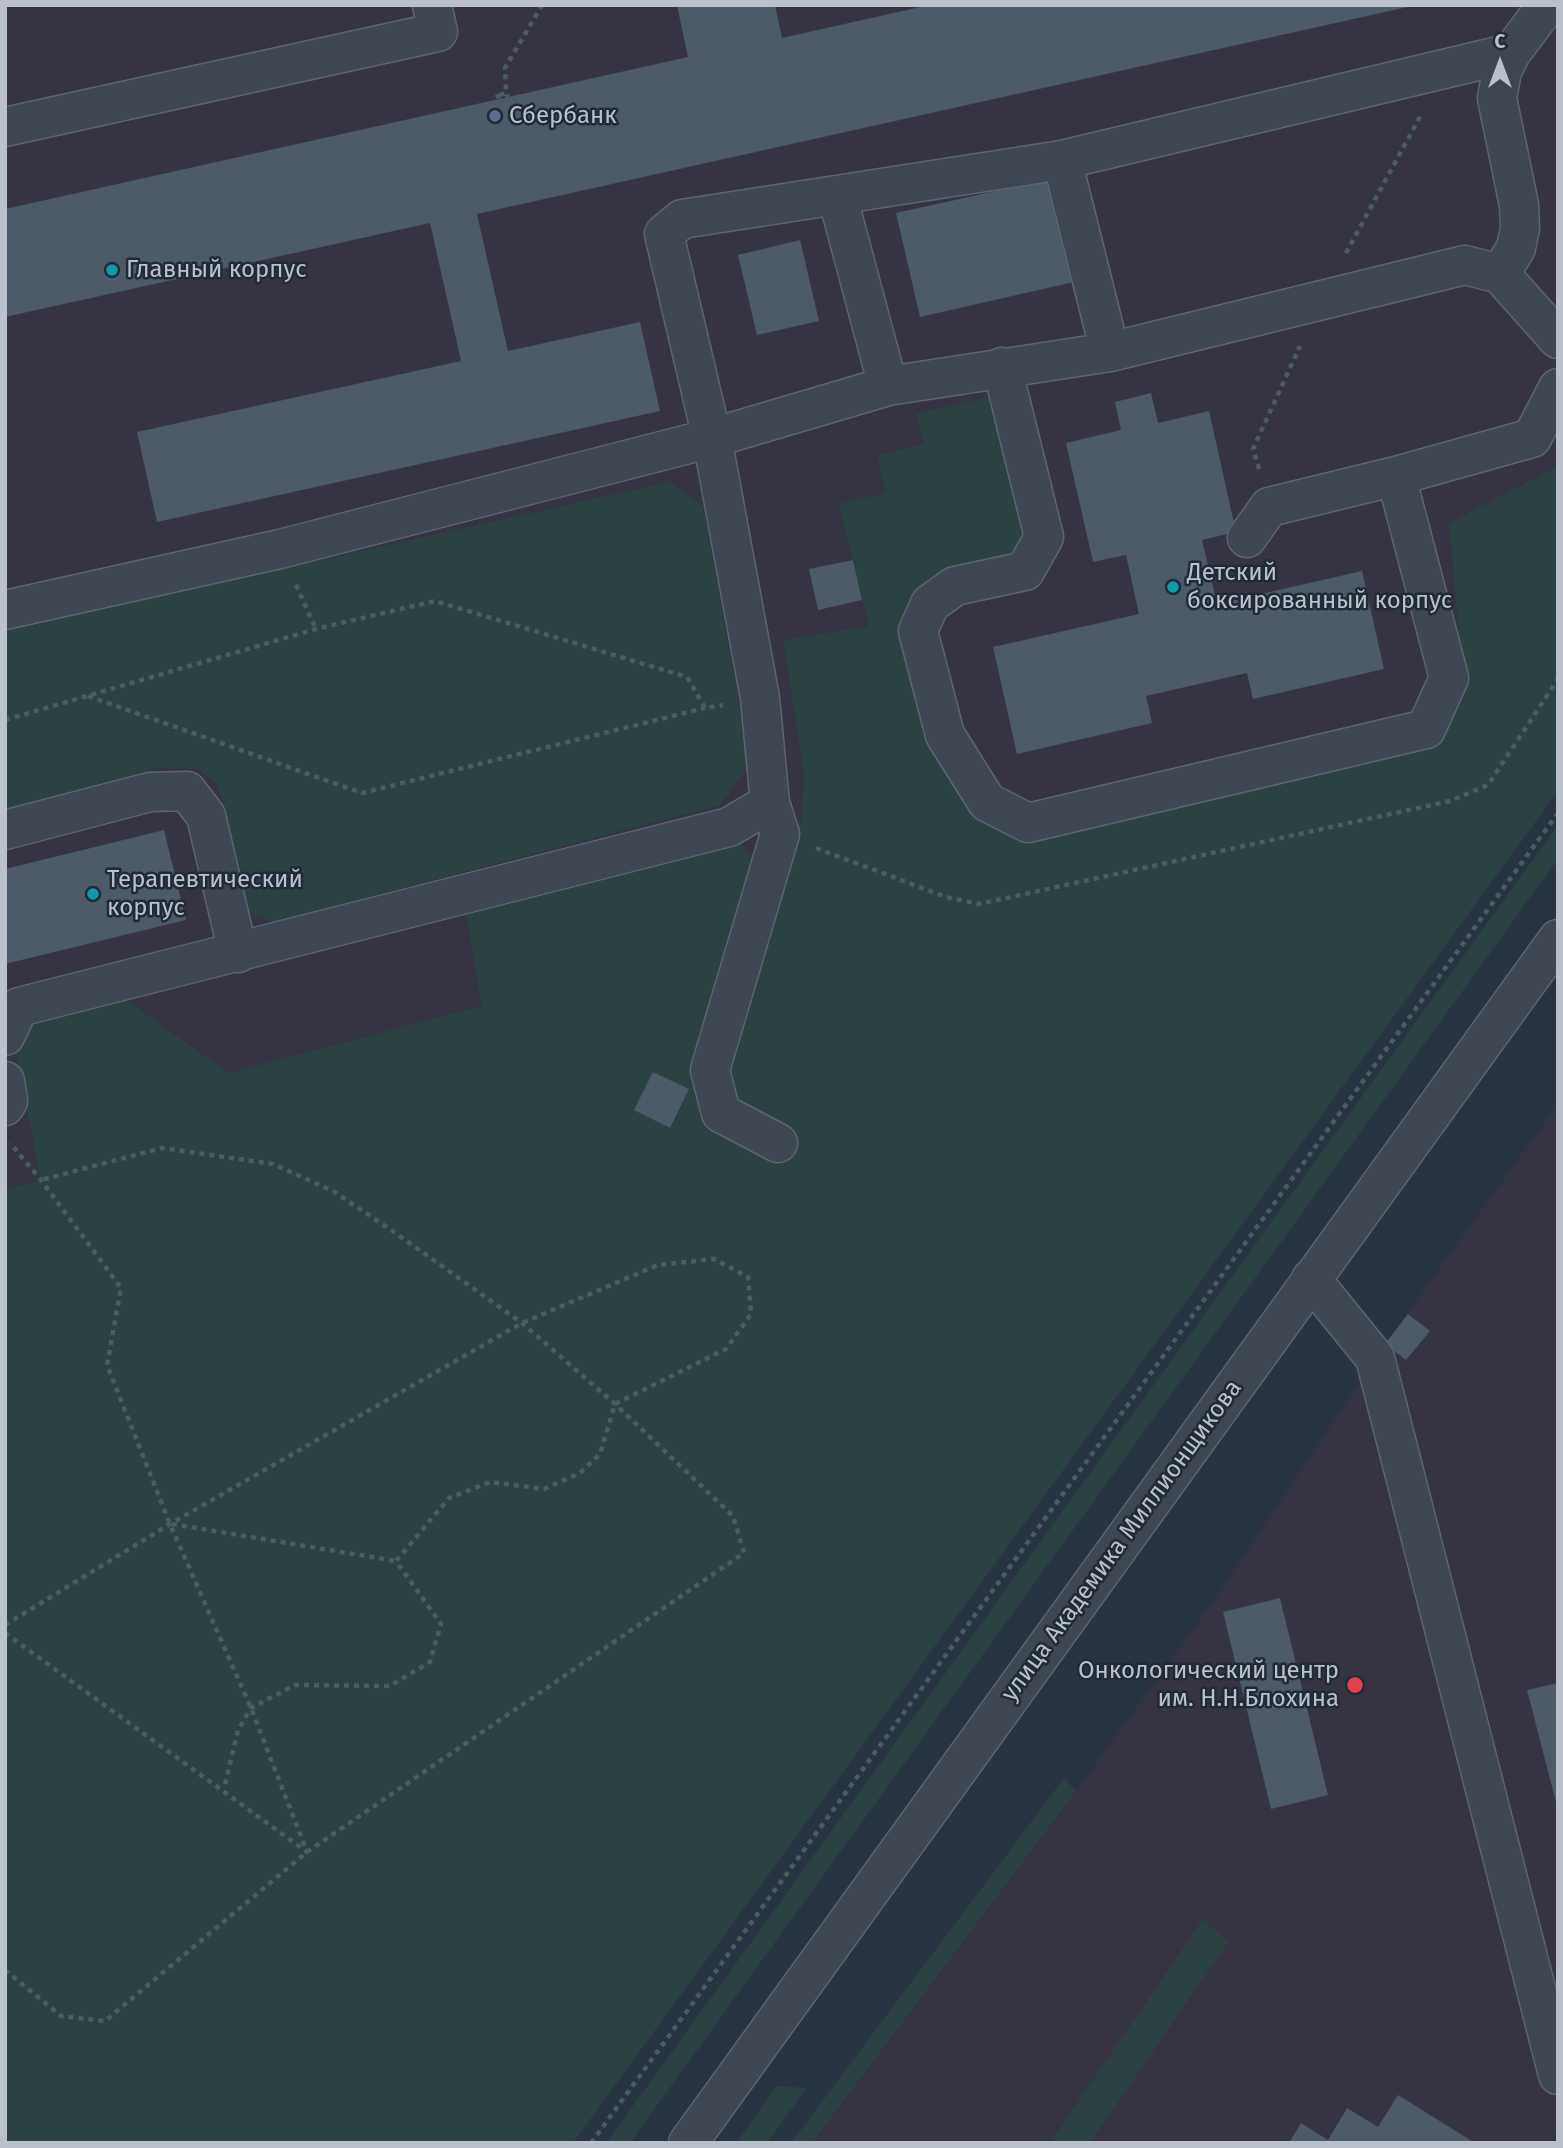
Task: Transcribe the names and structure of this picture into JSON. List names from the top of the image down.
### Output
{
  "streets": {
    "street": ["улица Академика Миллионщикова"]
  },
  "places": [
    "Сбербанк",
    "Главный корпус",
    "Детский боксированный корпус",
    "Терапевтический корпус",
    "Онкологический центр им. Н.Н.Блохина"
  ],
  "north": "top"
}
